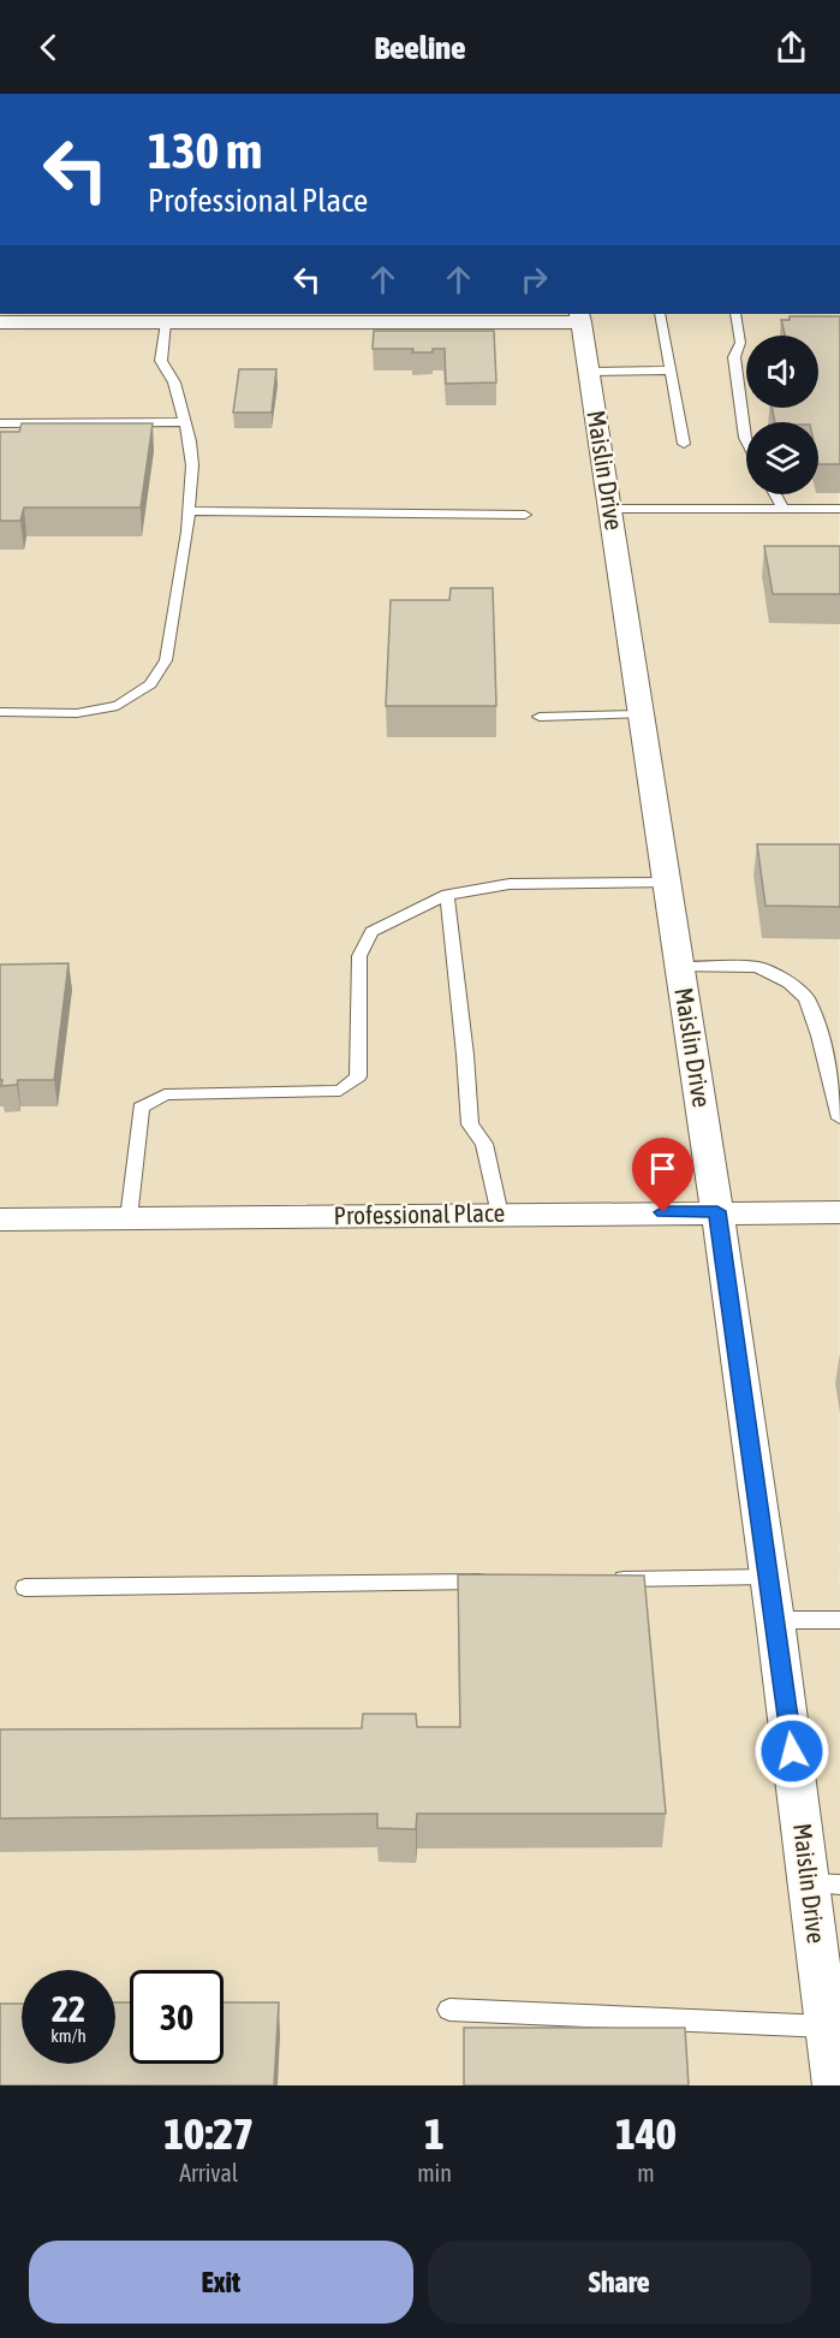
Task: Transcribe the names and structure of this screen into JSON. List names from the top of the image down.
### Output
{
  "streets": {
    "street": ["Maislin Drive", "Professional Place"]
  },
  "crossings": [
    ["Maislin Drive", "Professional Place"]
  ],
  "page": {
    "header": "Beeline",
    "turn": ["130 m", "Professional Place"],
    "speed": "22 km/h",
    "limit": "30",
    "eta": [
      "10:27",
      "Arrival",
      "1",
      "min",
      "140",
      "m"
    ],
    "buttons": ["Exit", "Share"]
  }
}
